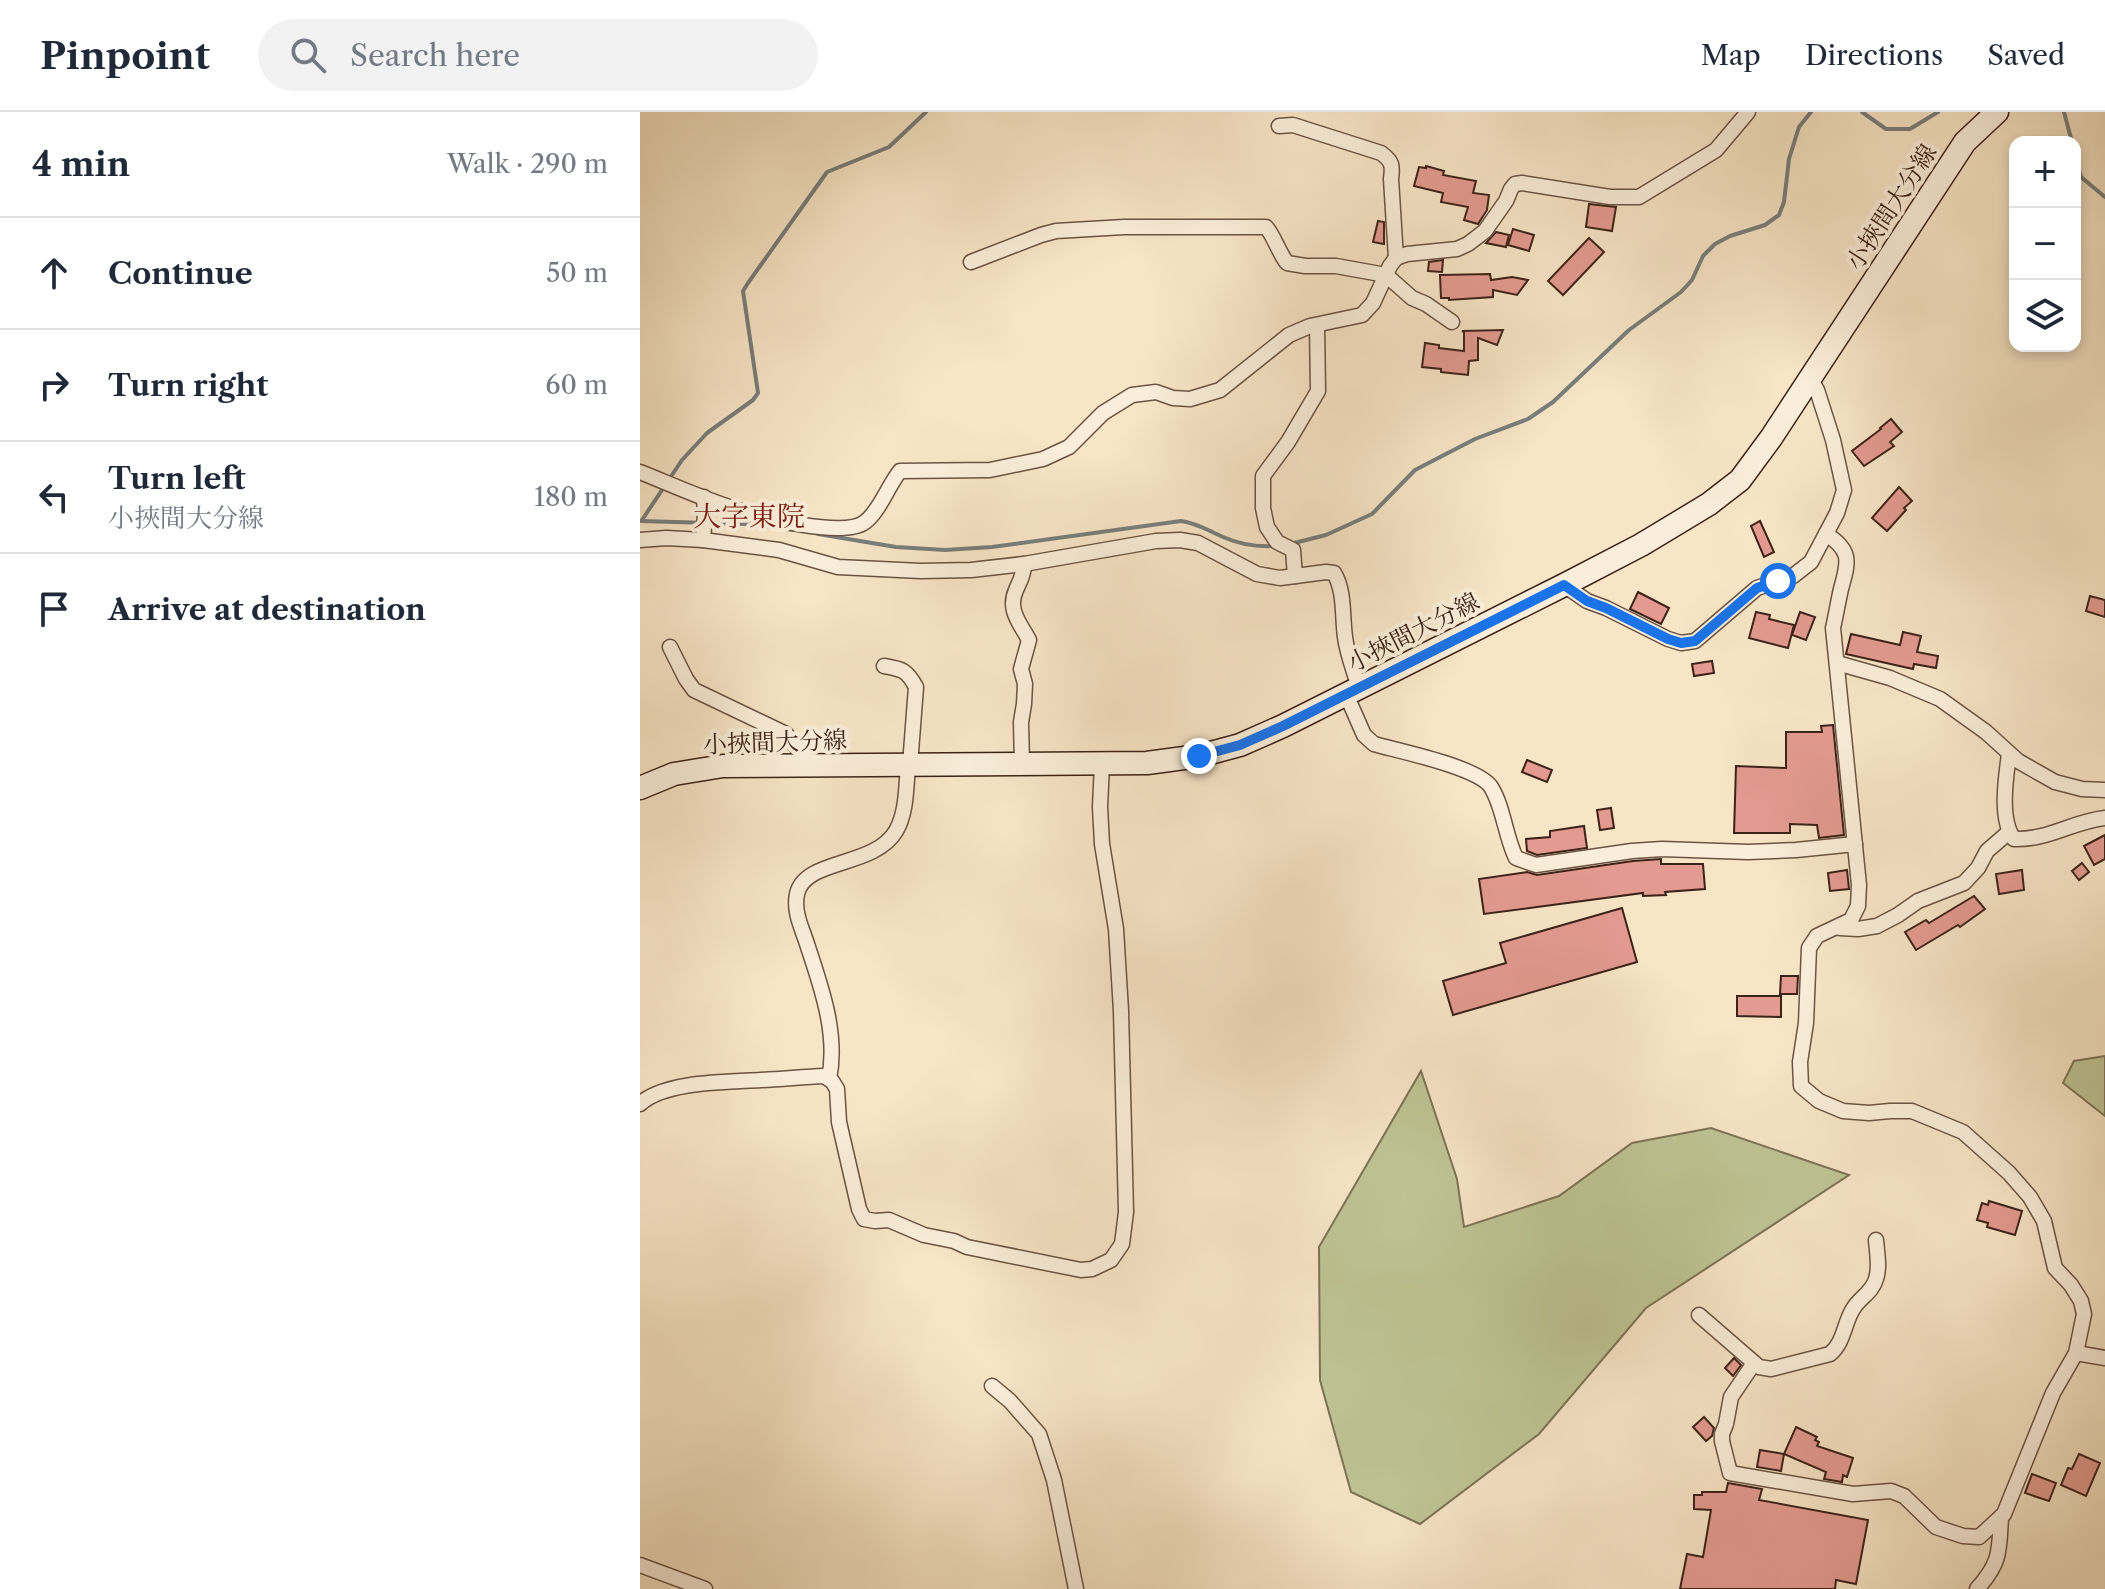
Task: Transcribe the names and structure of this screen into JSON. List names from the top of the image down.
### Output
{
  "streets": {
    "main road": ["小挾間大分線"]
  },
  "districts": ["大字東院"],
  "page": {
    "header": "Pinpoint",
    "search": "Search here",
    "nav": ["Map", "Directions", "Saved"],
    "heading": ["4 min", "Walk · 290 m"],
    "map_buttons": ["+", "−"],
    "list": [
      ["Continue", "50 m"],
      ["Turn right", "60 m"],
      ["Turn left", "小挾間大分線", "180 m"],
      "Arrive at destination"
    ]
  }
}
